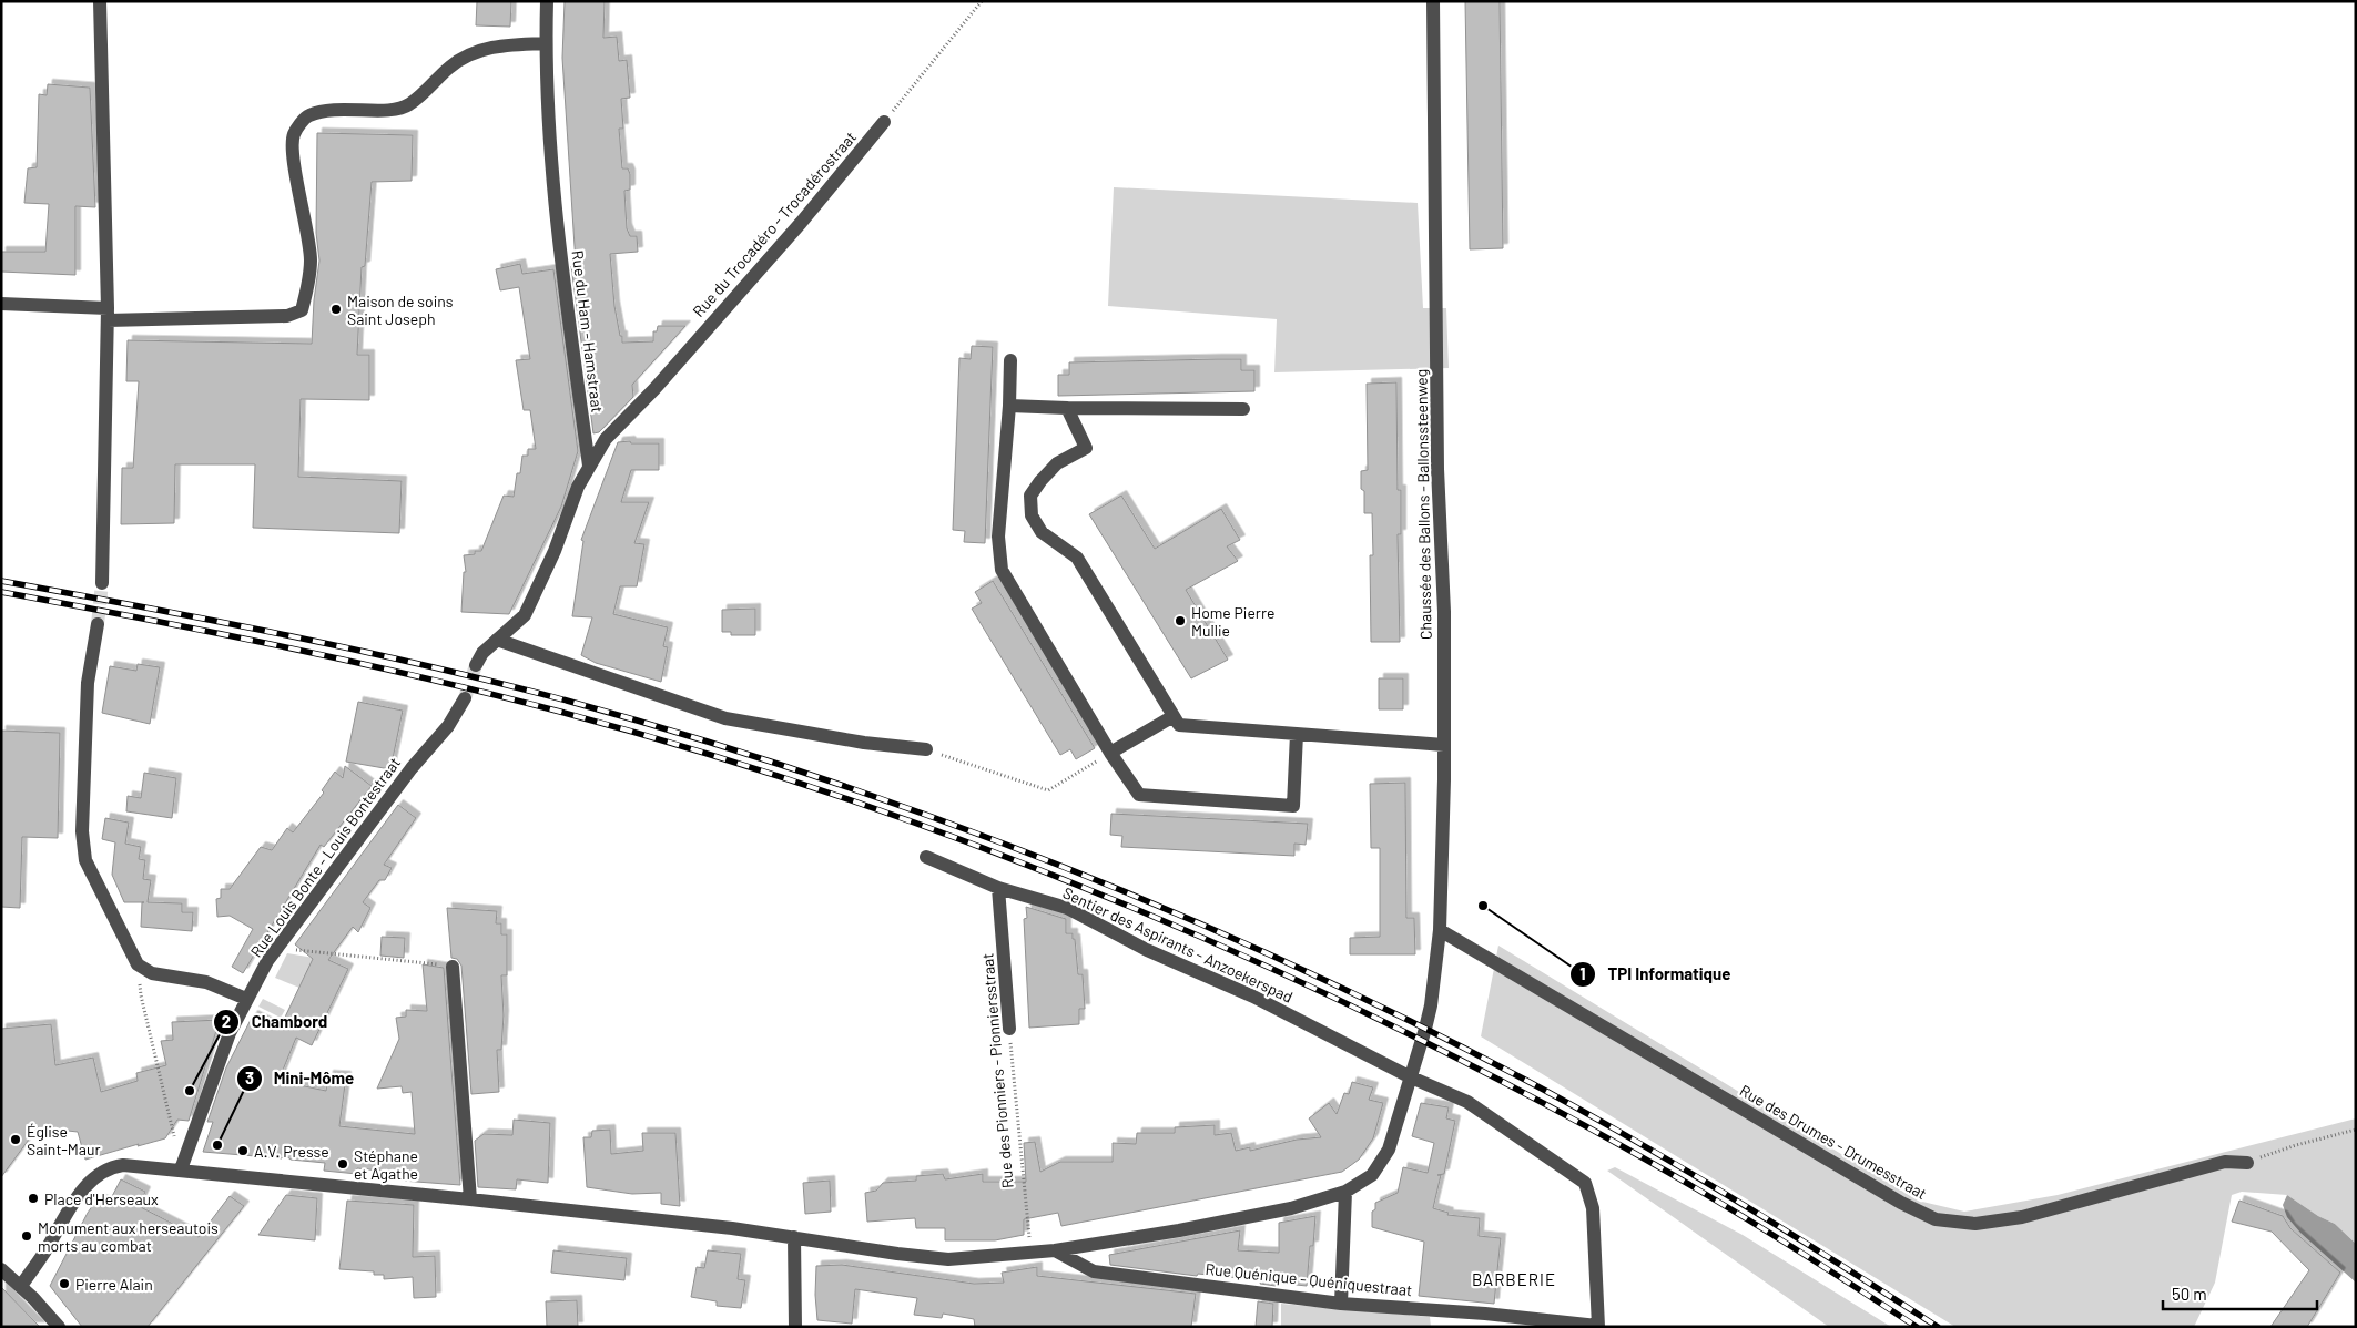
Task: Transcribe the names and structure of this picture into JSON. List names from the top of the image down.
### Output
{
  "streets": {
    "street": [
      "Rue du Trocadéro - Trocadérostraat",
      "Rue du Ham - Hamstraat",
      "Chaussée des Ballons - Ballonssteenweg",
      "Rue Louis Bonte - Louis Bontestraat",
      "Sentier des Aspirants - Anzoekerspad",
      "Rue des Pionniers - Pionniersstraat",
      "Rue des Drumes - Drumesstraat",
      "Rue Quénique - Quéniquestraat"
    ]
  },
  "crossings": [
    ["Rue du Trocadéro - Trocadérostraat", "Rue du Ham - Hamstraat"],
    ["Chaussée des Ballons - Ballonssteenweg", "Rue Louis Bonte - Louis Bontestraat"],
    ["Chaussée des Ballons - Ballonssteenweg", "Sentier des Aspirants - Anzoekerspad"],
    ["Chaussée des Ballons - Ballonssteenweg", "Rue des Pionniers - Pionniersstraat"],
    ["Chaussée des Ballons - Ballonssteenweg", "Rue des Drumes - Drumesstraat"],
    ["Chaussée des Ballons - Ballonssteenweg", "Rue Quénique - Quéniquestraat"],
    ["Sentier des Aspirants - Anzoekerspad", "Rue des Pionniers - Pionniersstraat"],
    ["Sentier des Aspirants - Anzoekerspad", "Rue Quénique - Quéniquestraat"]
  ],
  "districts": ["BARBERIE"],
  "places": [
    "Maison de soins Saint Joseph",
    "Home Pierre Mullie",
    "TPI Informatique",
    "Chambord",
    "Église Saint-Maur",
    "Mini-Môme",
    "A.V. Presse",
    "Stéphane et Agathe",
    "Place d'Herseaux",
    "Monument aux herseautois morts au combat",
    "Pierre Alain"
  ],
  "scale_bar": "50 m"
}
